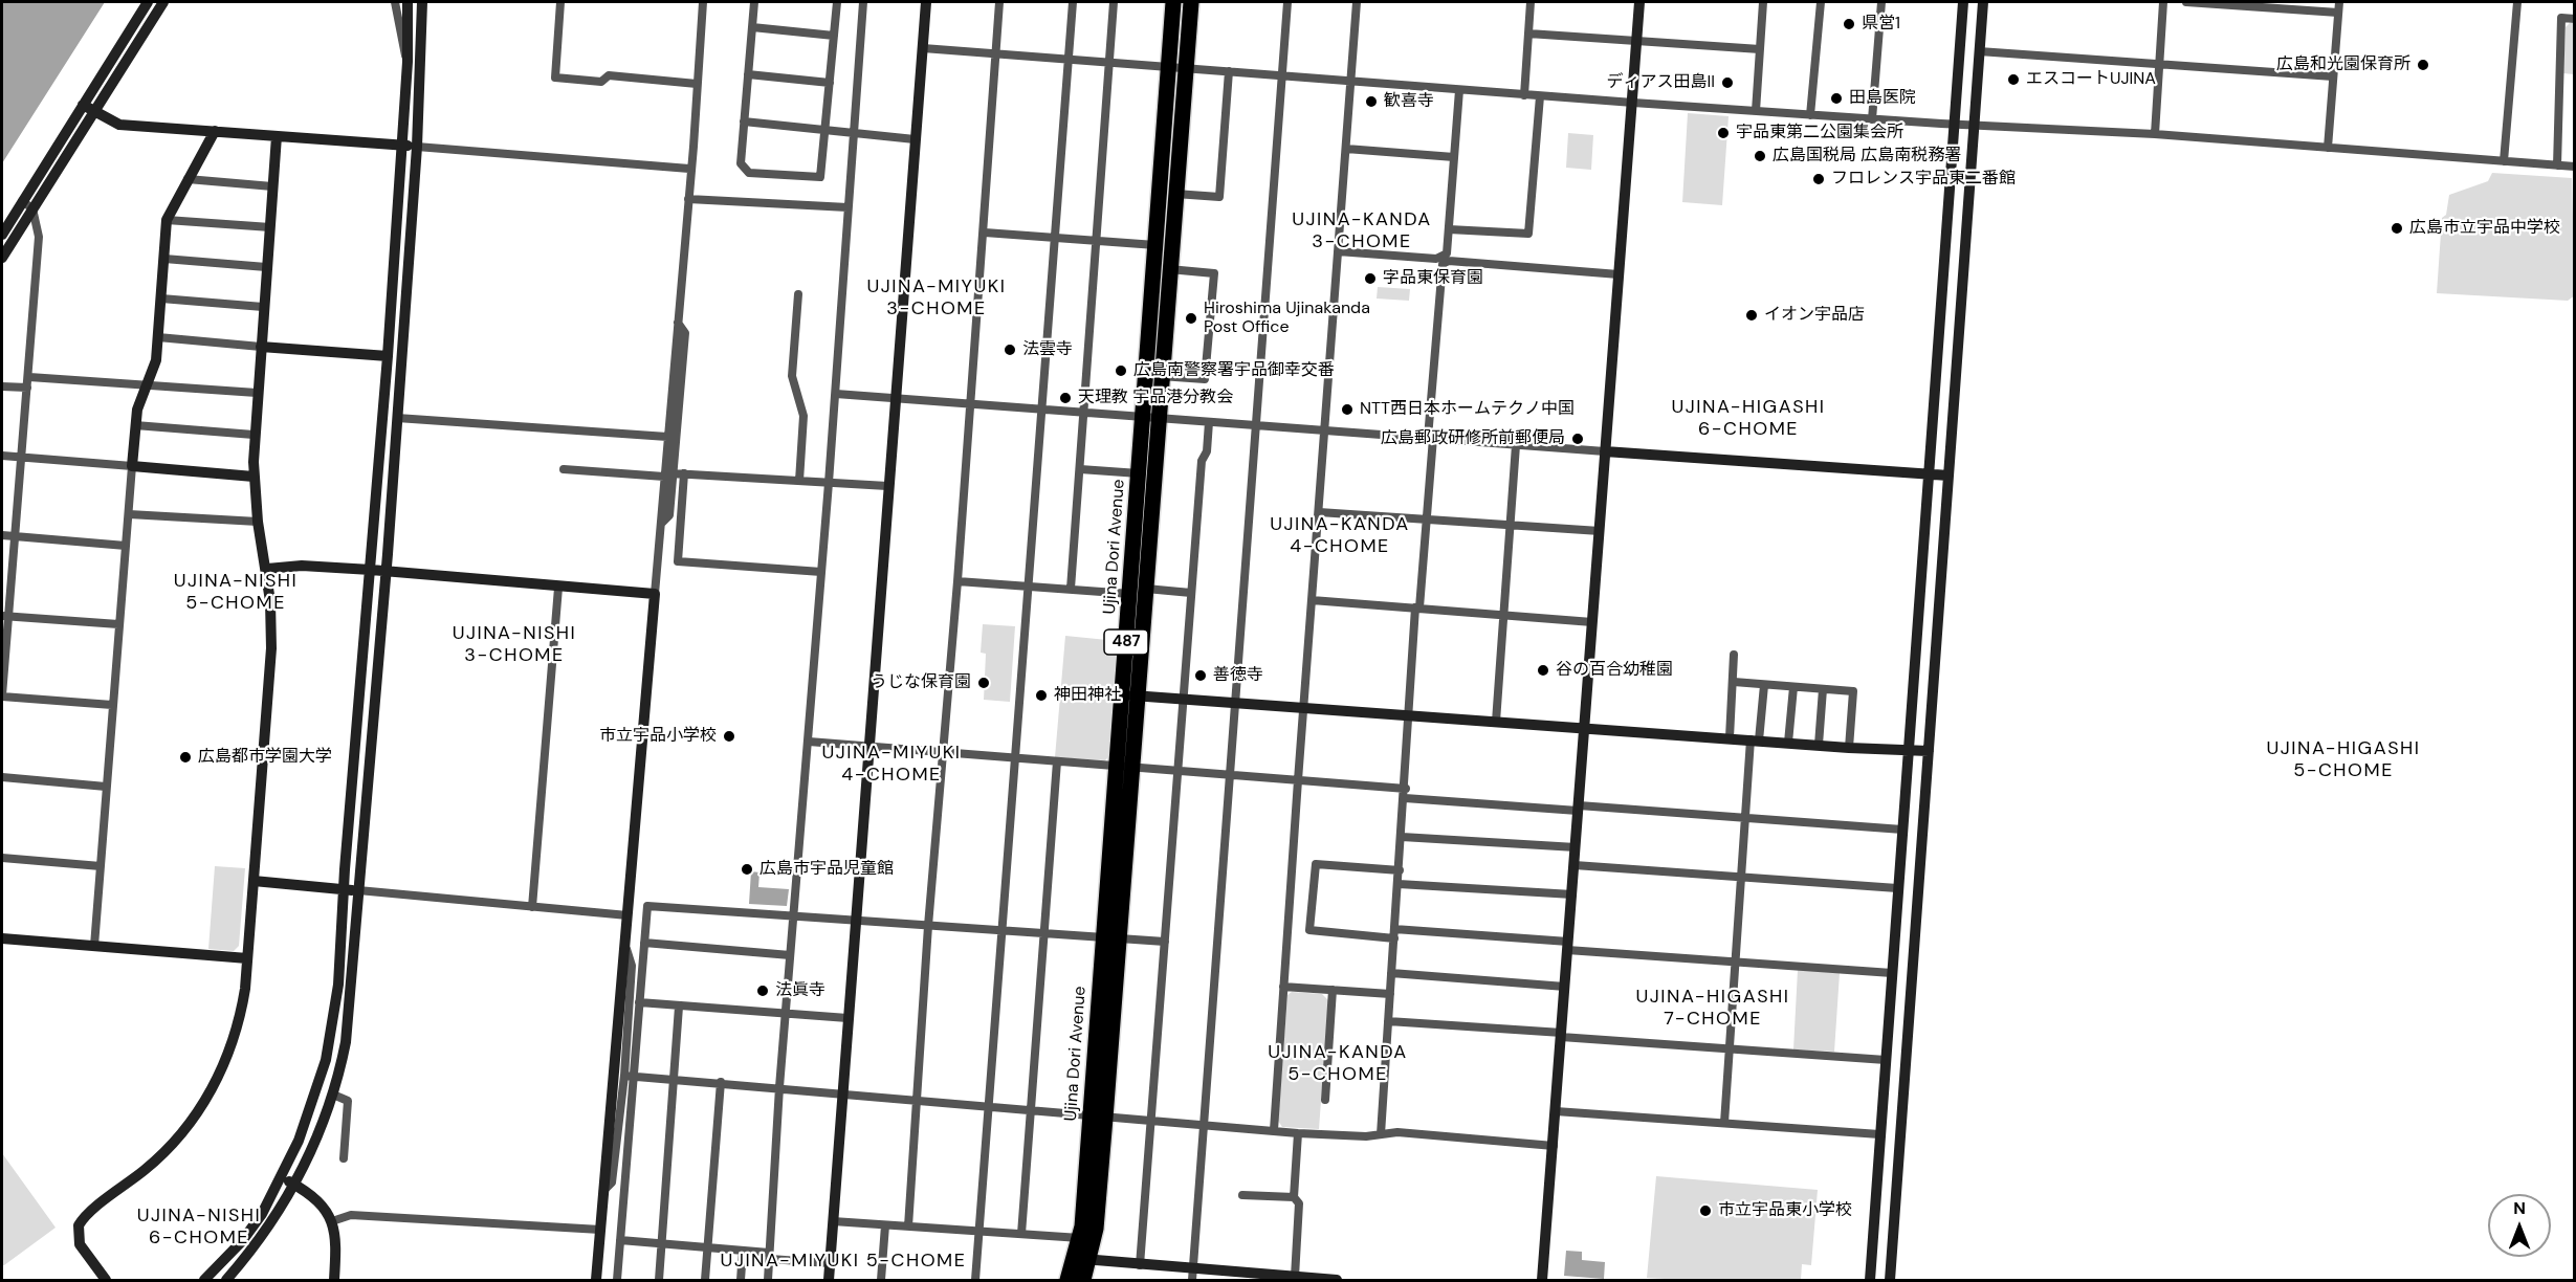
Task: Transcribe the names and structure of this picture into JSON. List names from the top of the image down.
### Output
{
  "streets": {
    "highway": ["Ujina Dori Avenue", "487"]
  },
  "districts": [
    "UJINA-KANDA 3-CHOME",
    "UJINA-MIYUKI 3-CHOME",
    "UJINA-HIGASHI 6-CHOME",
    "UJINA-KANDA 4-CHOME",
    "UJINA-NISHI 5-CHOME",
    "UJINA-NISHI 3-CHOME",
    "UJINA-HIGASHI 5-CHOME",
    "UJINA-MIYUKI 4-CHOME",
    "UJINA-HIGASHI 7-CHOME",
    "UJINA-KANDA 5-CHOME",
    "UJINA-NISHI 6-CHOME",
    "UJINA-MIYUKI 5-CHOME"
  ],
  "places": [
    "県営1",
    "広島和光園保育所",
    "エスコートUJINA",
    "ディアス田島II",
    "田島医院",
    "歓喜寺",
    "宇品東第二公園集会所",
    "広島国税局 広島南税務署",
    "フロレンス宇品東二番館",
    "広島市立宇品中学校",
    "字品東保育園",
    "イオン宇品店",
    "Hiroshima Ujinakanda Post Office",
    "法雲寺",
    "広島南警察署宇品御幸交番",
    "天理教 宇品港分教会",
    "NTT西日本ホームテクノ中国",
    "広島郵政研修所前郵便局",
    "谷の百合幼稚園",
    "善徳寺",
    "うじな保育園",
    "神田神社",
    "市立宇品小学校",
    "広島都市学園大学",
    "広島市宇品児童館",
    "法眞寺",
    "市立宇品東小学校"
  ],
  "north": "top"
}
